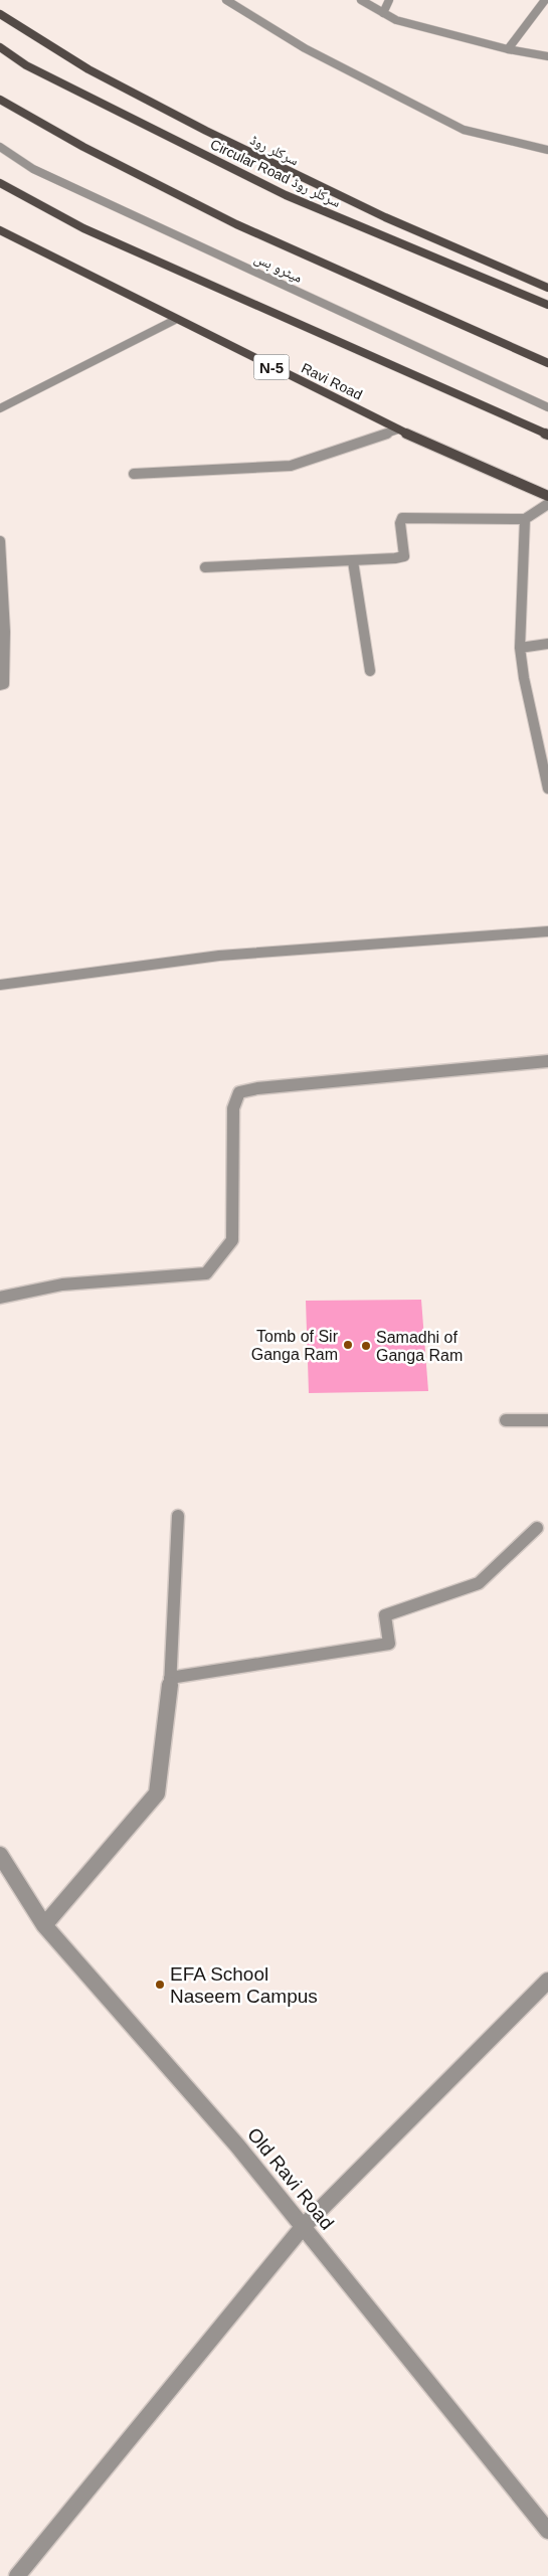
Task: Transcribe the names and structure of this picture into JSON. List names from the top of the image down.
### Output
{
  "streets": {
    "main road": [
      "سرکلر روڈ",
      "Circular Road سرکلر روڈ",
      "N-5",
      "Ravi Road"
    ],
    "street": ["میٹرو بس", "Old Ravi Road"]
  },
  "places": ["Tomb of Sir Ganga Ram", "Samadhi of Ganga Ram", "EFA School Naseem Campus"]
}
